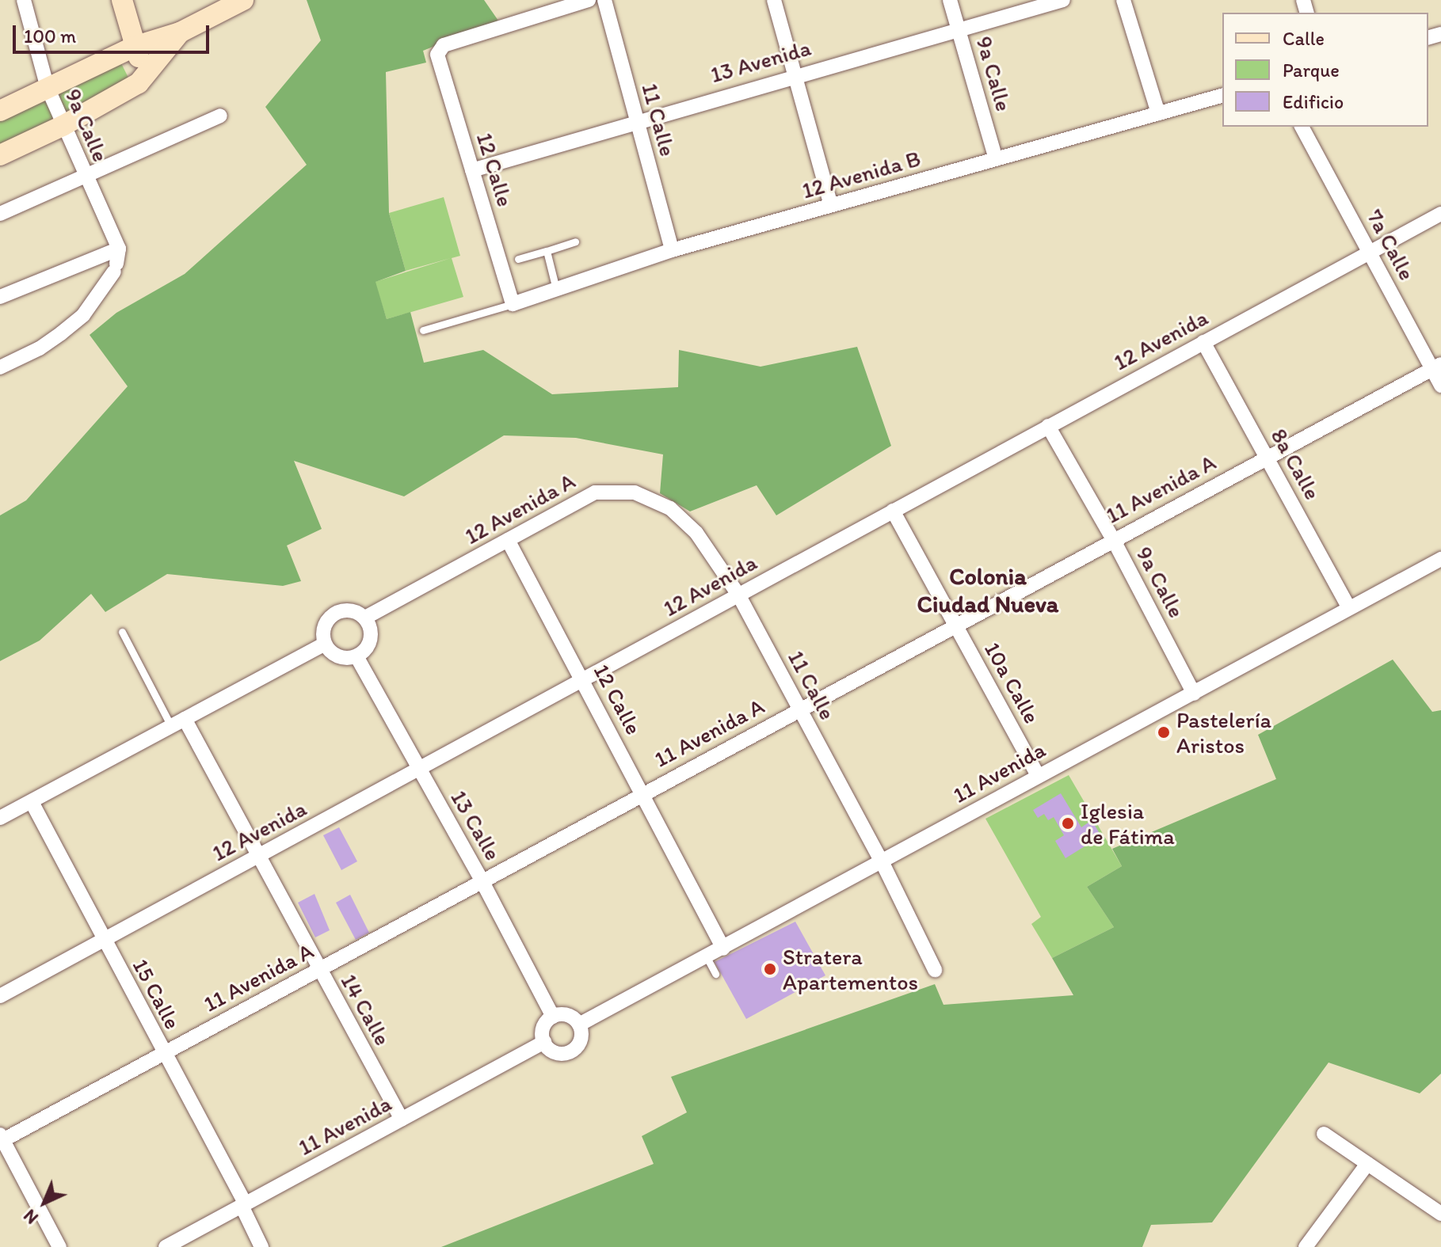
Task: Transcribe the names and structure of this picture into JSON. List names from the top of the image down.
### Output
{
  "streets": {
    "street": [
      "13 Avenida",
      "9a Calle",
      "11 Calle",
      "12 Calle",
      "12 Avenida B",
      "7a Calle",
      "12 Avenida",
      "8a Calle",
      "11 Avenida A",
      "12 Avenida A",
      "10a Calle",
      "11 Avenida",
      "13 Calle",
      "15 Calle",
      "14 Calle"
    ]
  },
  "crossings": [
    ["13 Avenida", "9a Calle"],
    ["13 Avenida", "11 Calle"],
    ["13 Avenida", "12 Calle"],
    ["9a Calle", "12 Avenida B"],
    ["9a Calle", "12 Avenida"],
    ["9a Calle", "11 Avenida A"],
    ["9a Calle", "11 Avenida"],
    ["11 Calle", "12 Avenida B"],
    ["11 Calle", "12 Avenida"],
    ["11 Calle", "11 Avenida A"],
    ["11 Calle", "12 Avenida A"],
    ["11 Calle", "11 Avenida"],
    ["12 Calle", "12 Avenida B"],
    ["12 Calle", "12 Avenida"],
    ["12 Calle", "11 Avenida A"],
    ["12 Calle", "12 Avenida A"],
    ["12 Calle", "11 Avenida"],
    ["7a Calle", "12 Avenida"],
    ["7a Calle", "11 Avenida A"],
    ["12 Avenida", "8a Calle"],
    ["12 Avenida", "10a Calle"],
    ["12 Avenida", "13 Calle"],
    ["12 Avenida", "15 Calle"],
    ["12 Avenida", "14 Calle"],
    ["8a Calle", "11 Avenida A"],
    ["8a Calle", "11 Avenida"],
    ["11 Avenida A", "10a Calle"],
    ["11 Avenida A", "13 Calle"],
    ["11 Avenida A", "15 Calle"],
    ["11 Avenida A", "14 Calle"],
    ["12 Avenida A", "13 Calle"],
    ["10a Calle", "11 Avenida"],
    ["11 Avenida", "13 Calle"],
    ["11 Avenida", "15 Calle"],
    ["11 Avenida", "14 Calle"]
  ],
  "districts": ["Colonia Ciudad Nueva"],
  "places": ["Pastelería Aristos", "Iglesia de Fátima", "Stratera Apartementos"],
  "legend": ["Calle", "Parque", "Edificio"],
  "scale_bar": "100 m",
  "north": "bottom left"
}
